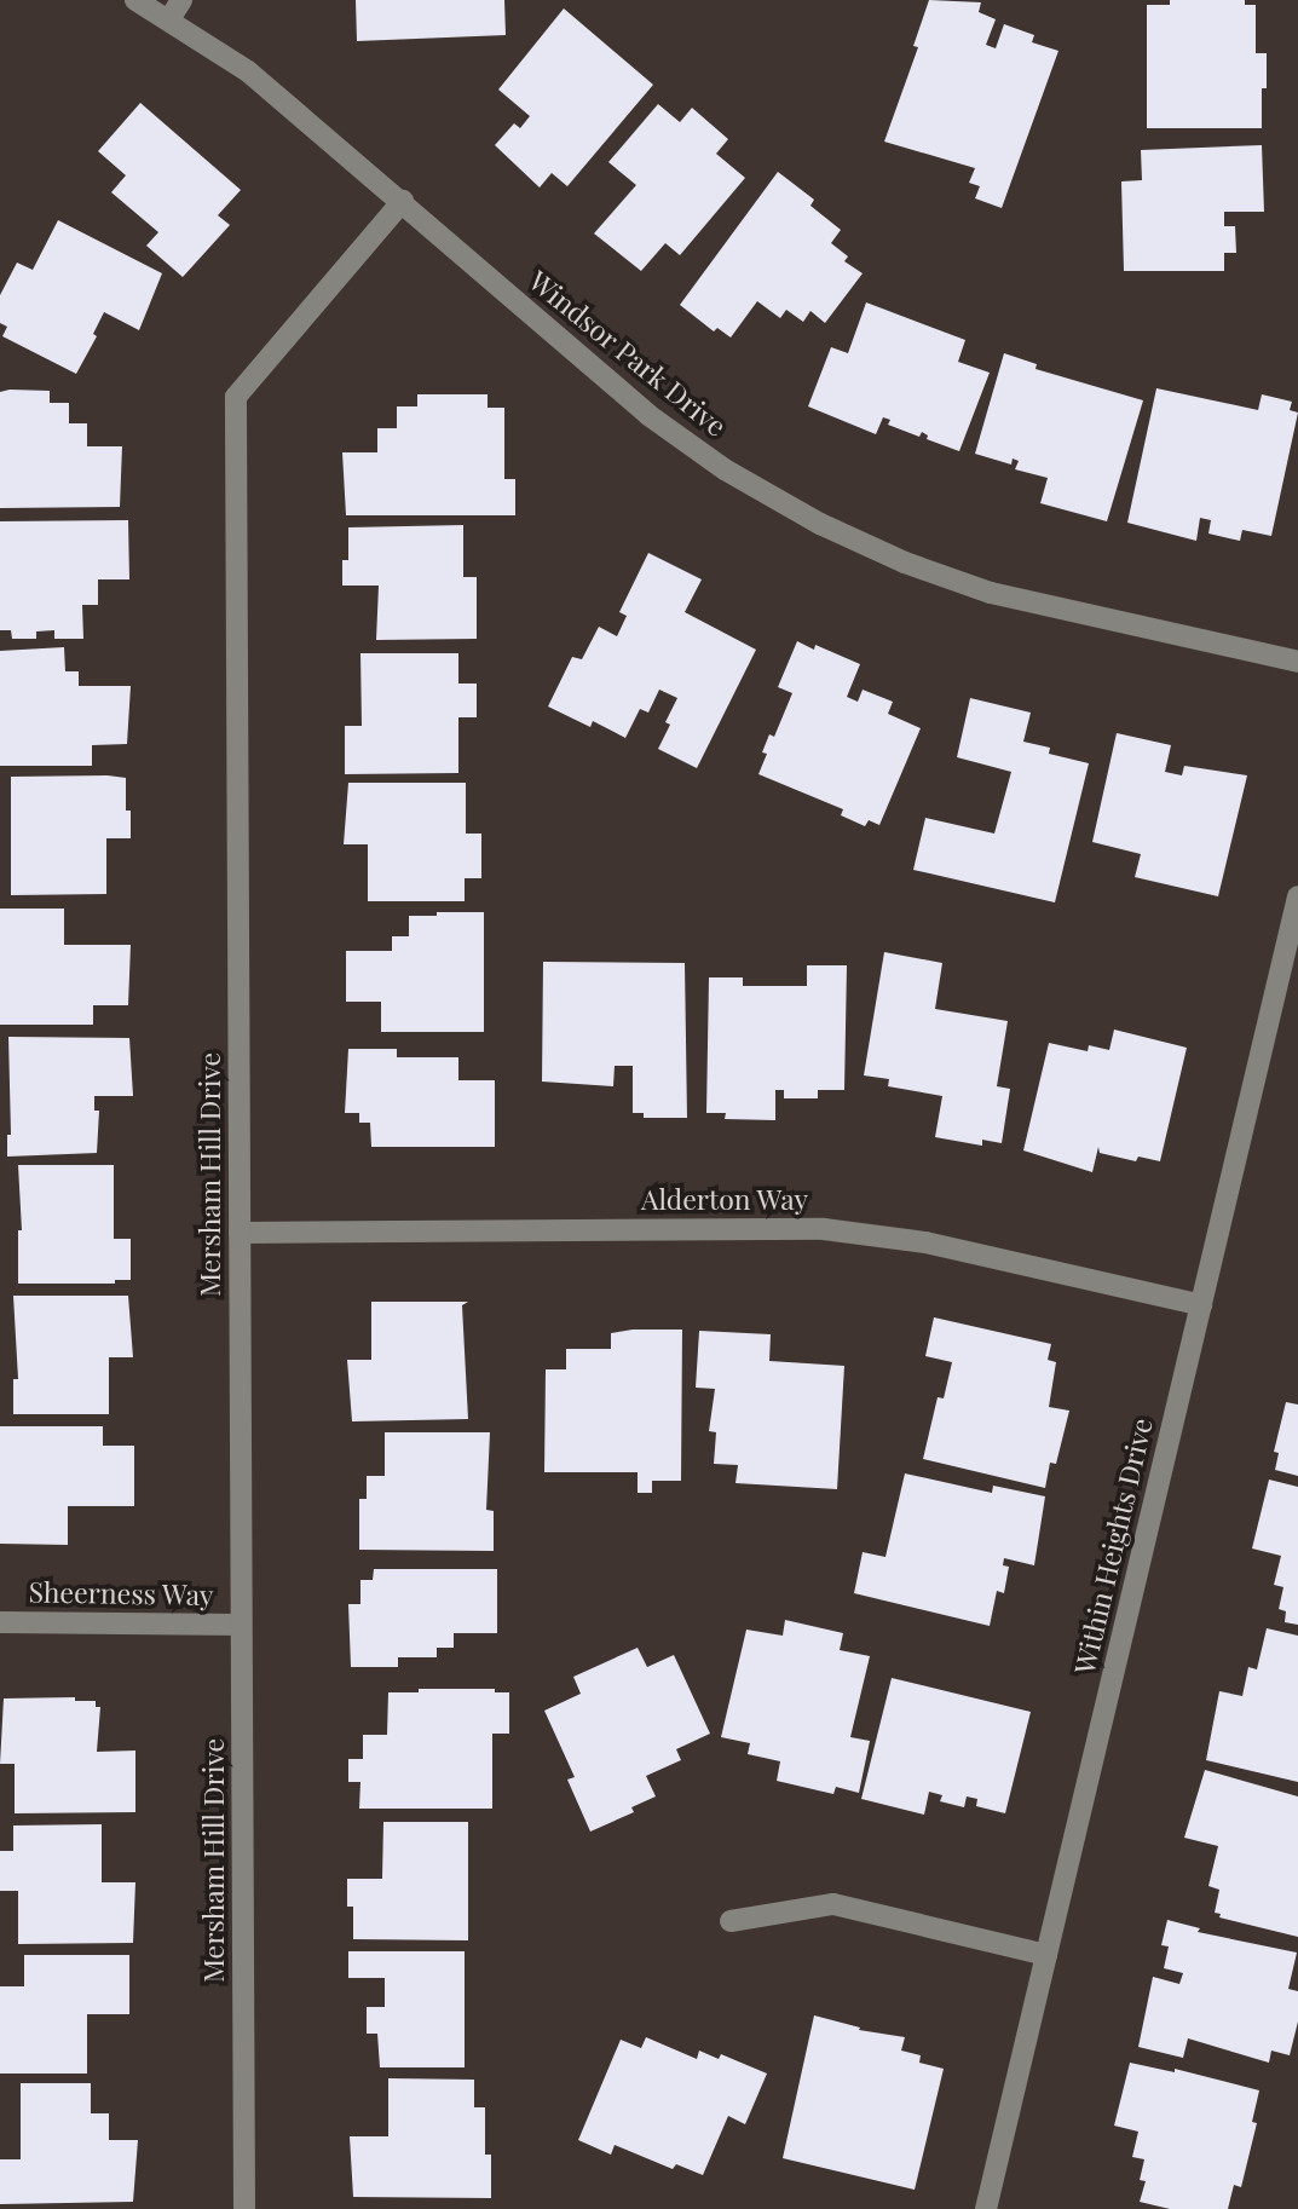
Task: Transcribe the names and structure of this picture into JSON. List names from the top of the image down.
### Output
{
  "streets": {
    "street": [
      "Windsor Park Drive",
      "Mersham Hill Drive",
      "Alderton Way",
      "Within Heights Drive",
      "Sheerness Way"
    ]
  },
  "crossings": [
    ["Windsor Park Drive", "Mersham Hill Drive"],
    ["Mersham Hill Drive", "Alderton Way"],
    ["Mersham Hill Drive", "Sheerness Way"],
    ["Alderton Way", "Within Heights Drive"]
  ]
}
